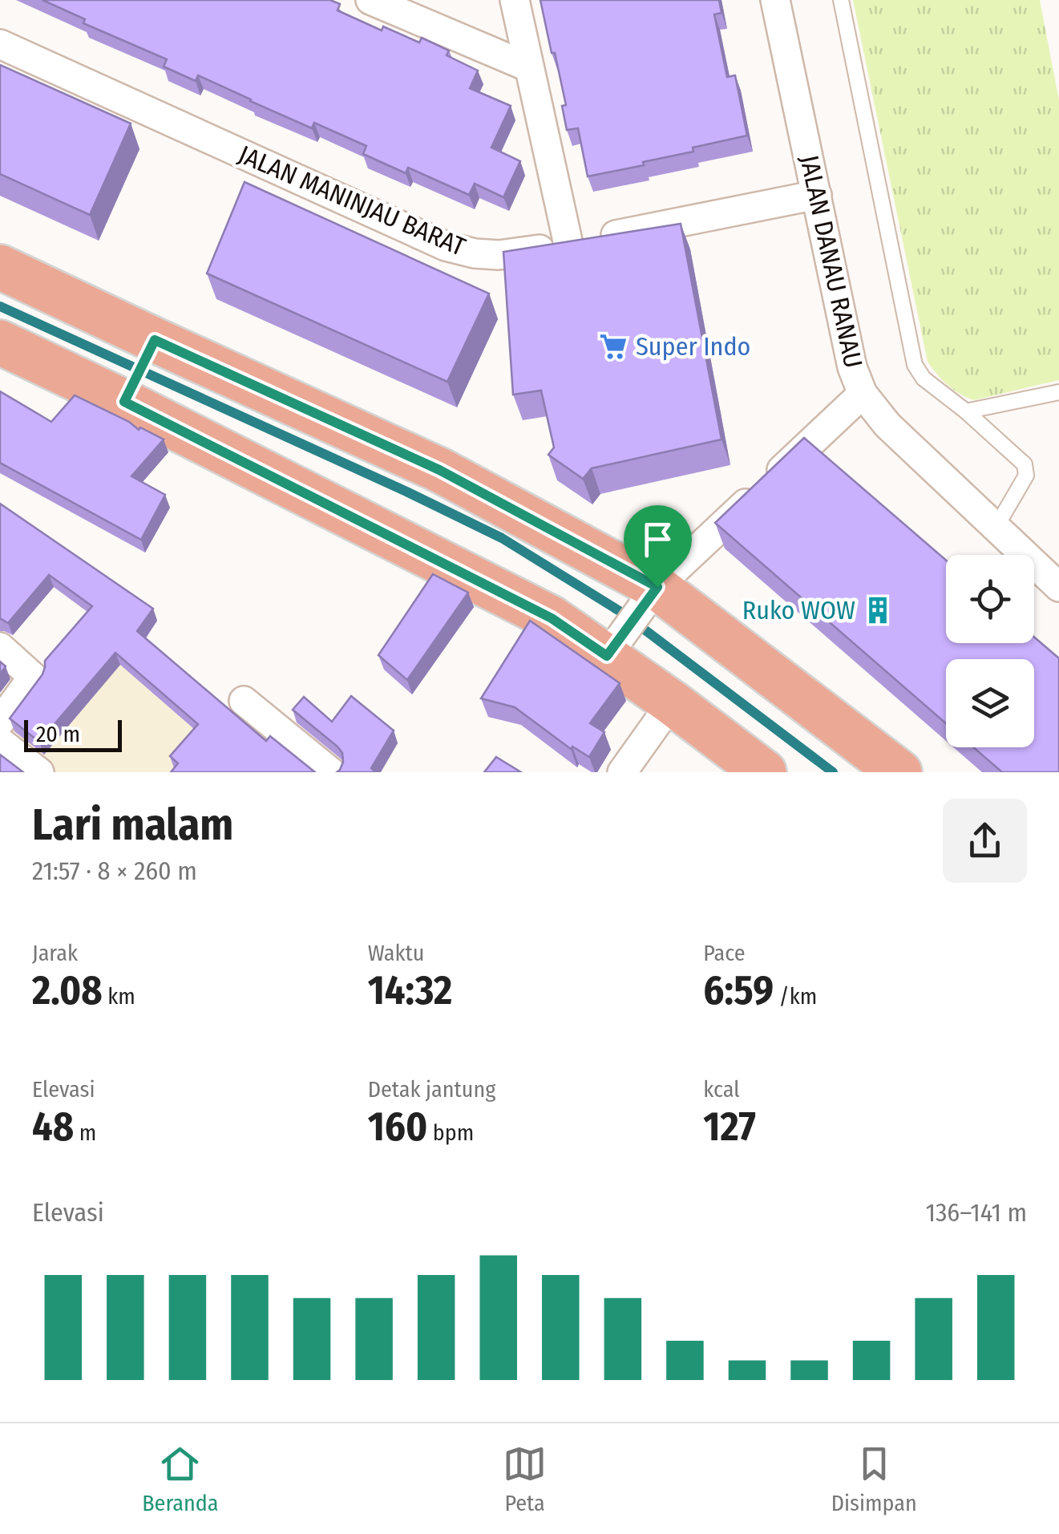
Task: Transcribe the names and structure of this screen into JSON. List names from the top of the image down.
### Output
{
  "streets": {
    "street": ["JALAN MANINJAU BARAT", "JALAN DANAU RANAU"]
  },
  "crossings": [
    ["JALAN MANINJAU BARAT", "JALAN DANAU RANAU"]
  ],
  "places": {
    "supermarket": ["Super Indo"],
    "building": ["Ruko WOW"]
  },
  "scale_bar": "20 m",
  "page": {
    "scale": "20 m",
    "heading": ["Lari malam", "21:57 · 8 × 260 m"],
    "stats": [
      ["Jarak", "2.08 km"],
      ["Waktu", "14:32"],
      ["Pace", "6:59 /km"],
      ["Elevasi", "48 m"],
      ["Detak jantung", "160 bpm"],
      ["kcal", "127"]
    ],
    "chart": ["Elevasi", "136–141 m"],
    "tabs": ["Beranda", "Peta", "Disimpan"]
  }
}
